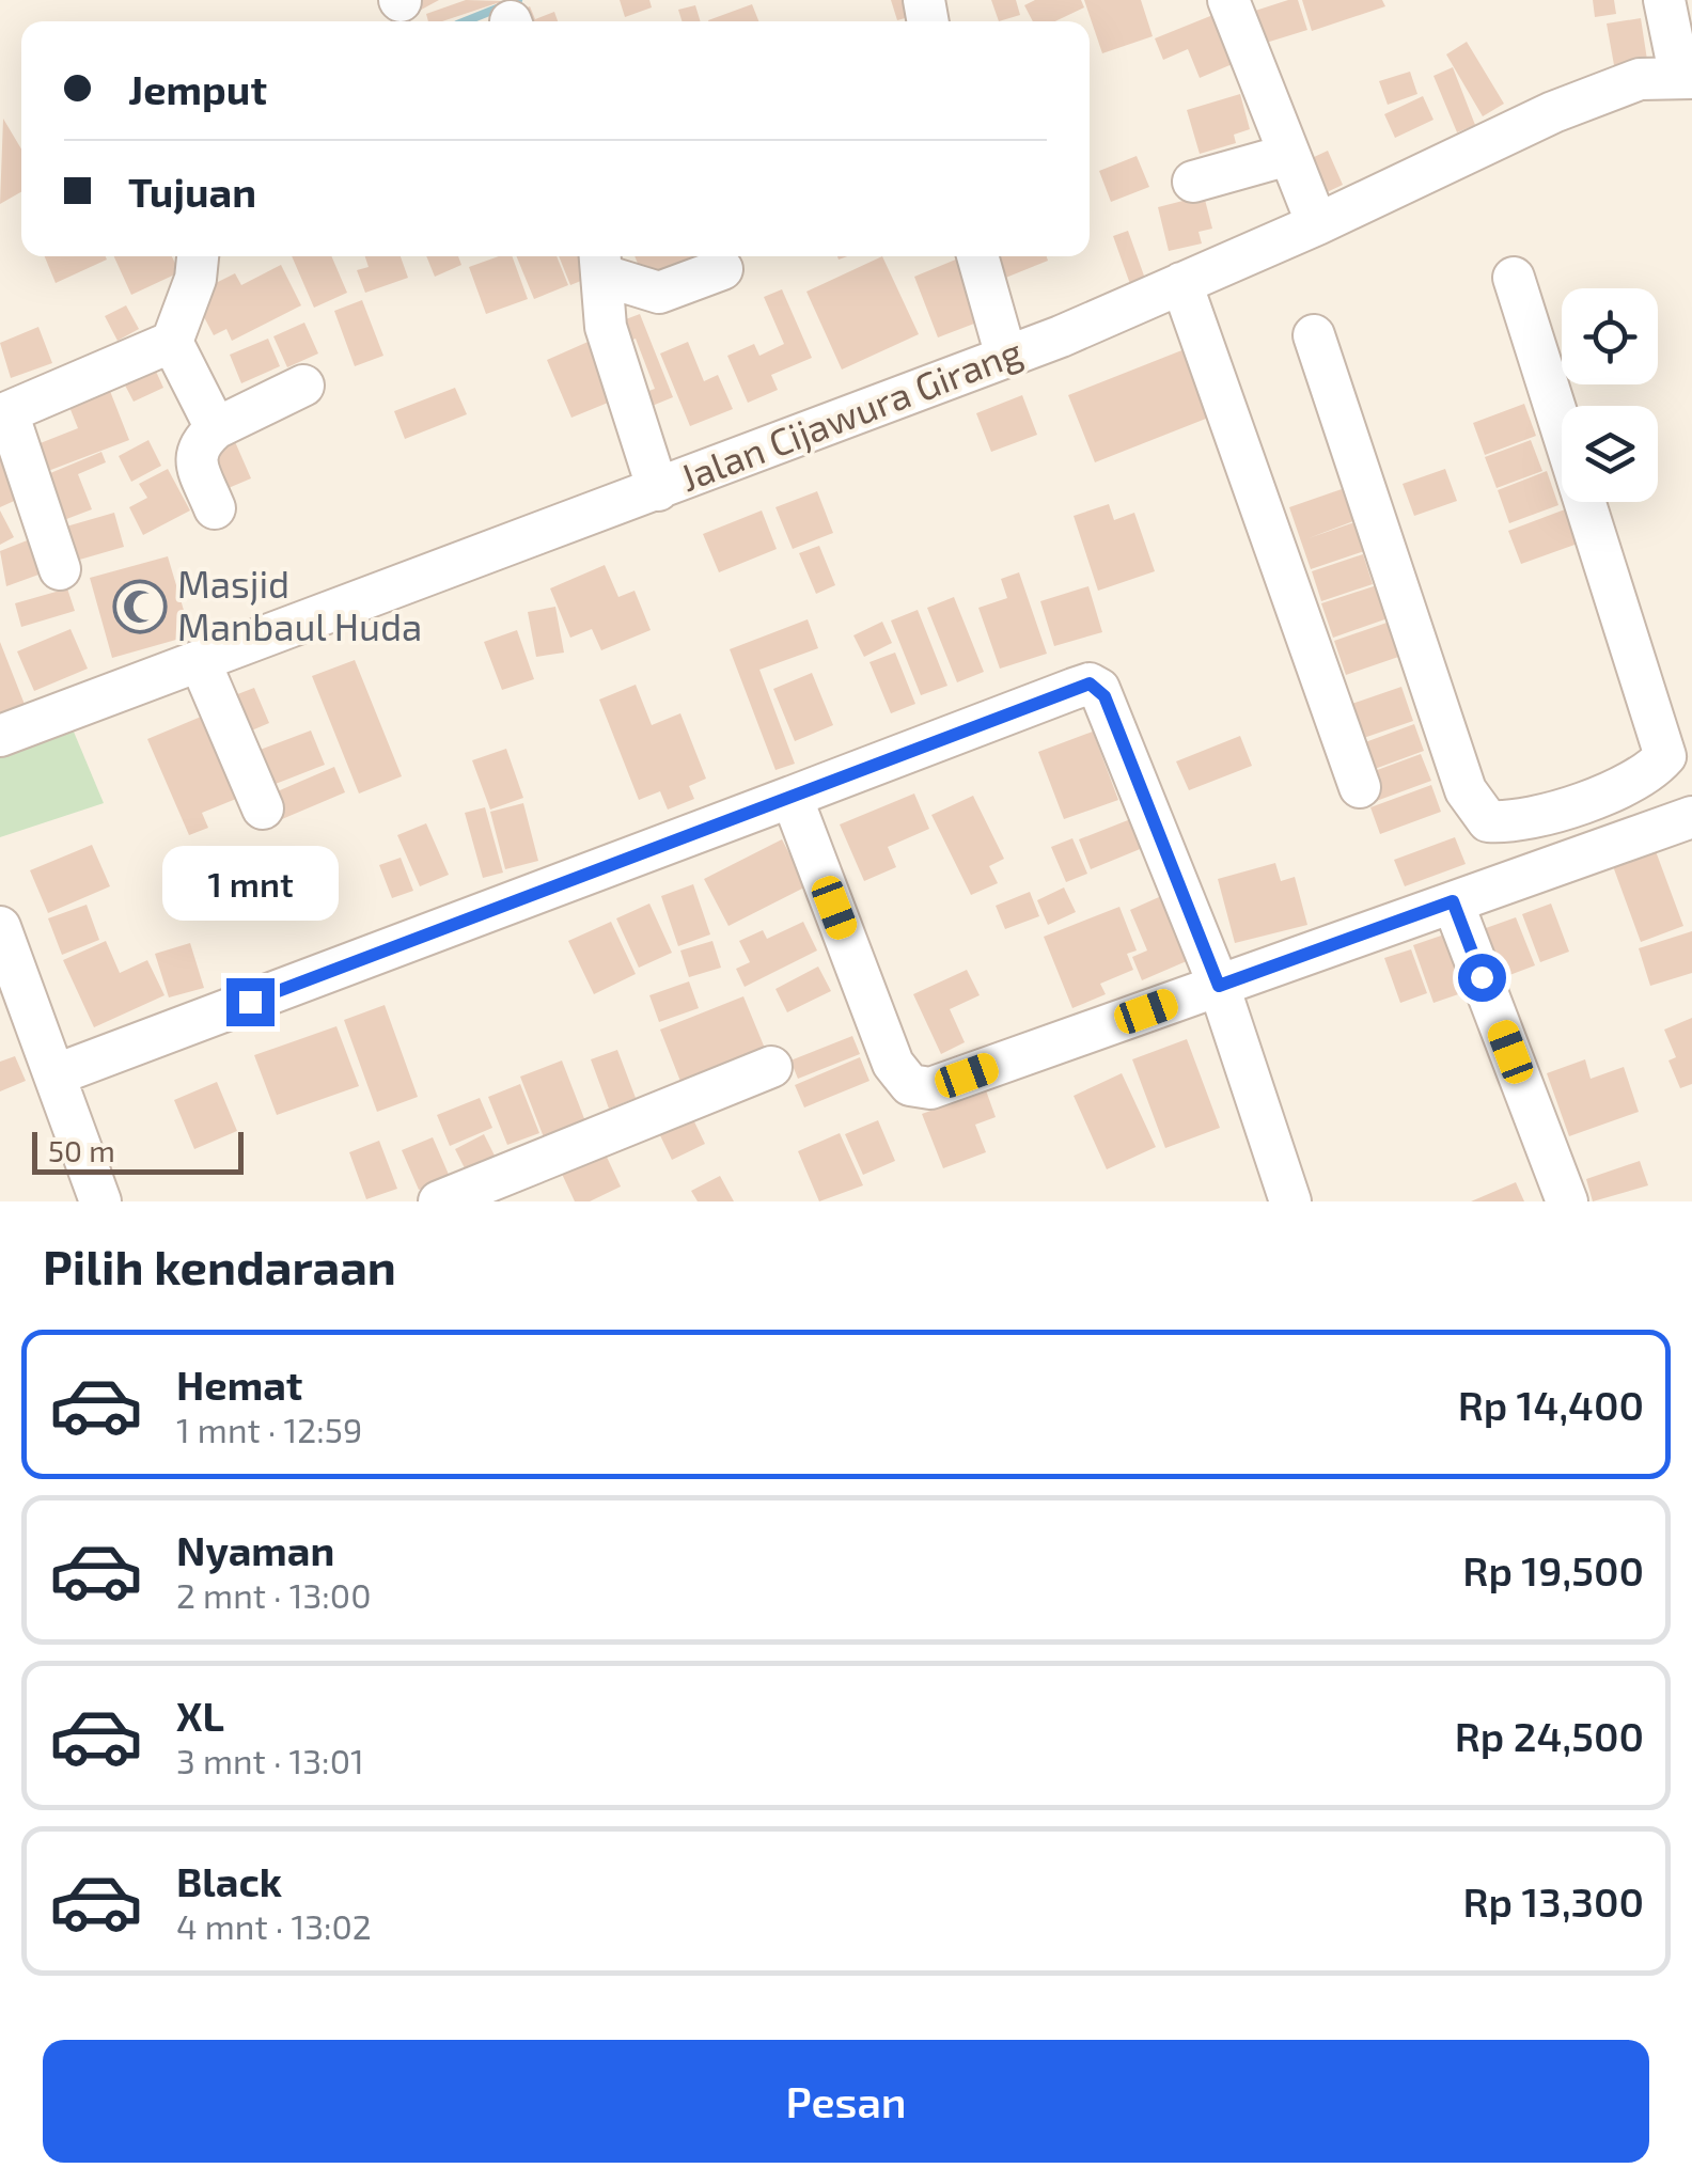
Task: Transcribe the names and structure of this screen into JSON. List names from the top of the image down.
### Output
{
  "streets": {
    "street": ["Jalan Cijawura Girang"]
  },
  "places": {
    "mosque": ["Masjid Manbaul Huda"]
  },
  "scale_bar": "50 m",
  "page": {
    "banner": ["Jemput", "Tujuan"],
    "bubble": "1 mnt",
    "scale": "50 m",
    "heading": "Pilih kendaraan",
    "list": [
      {
        "name": "Hemat",
        "note": "1 mnt · 12:59",
        "value": "Rp 14,400"
      },
      {
        "name": "Nyaman",
        "note": "2 mnt · 13:00",
        "value": "Rp 19,500"
      },
      {
        "name": "XL",
        "note": "3 mnt · 13:01",
        "value": "Rp 24,500"
      },
      {
        "name": "Black",
        "note": "4 mnt · 13:02",
        "value": "Rp 13,300"
      }
    ],
    "buttons": "Pesan"
  }
}
